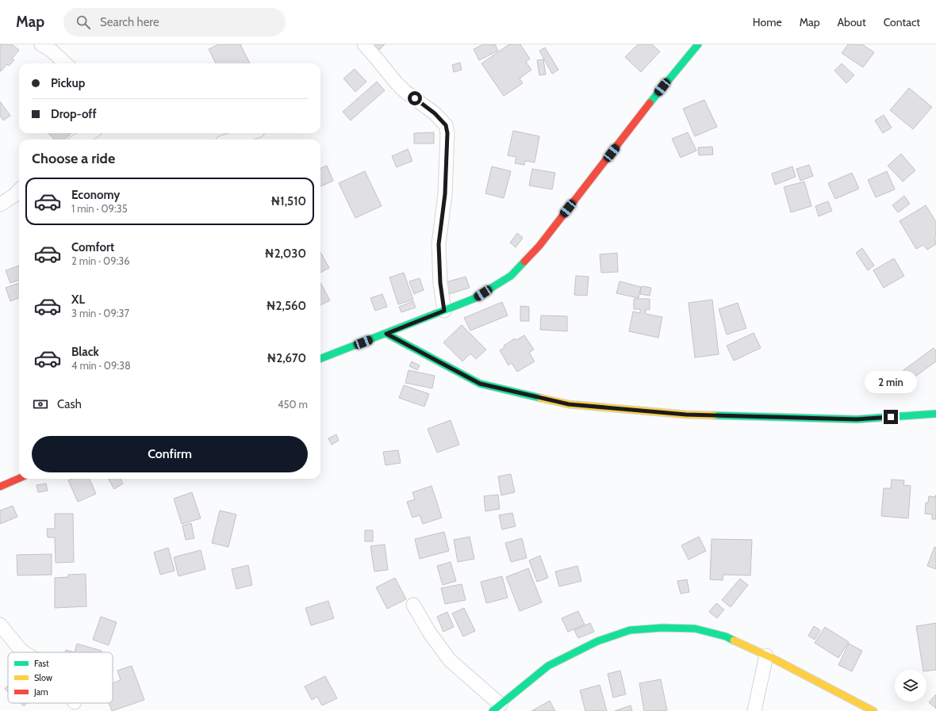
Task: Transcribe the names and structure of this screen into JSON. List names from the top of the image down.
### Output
{
  "legend": ["Fast", "Slow", "Jam"],
  "page": {
    "header": "Map",
    "search": "Search here",
    "nav": [
      "Home",
      "Map",
      "About",
      "Contact"
    ],
    "banner": ["Pickup", "Drop-off"],
    "heading": "Choose a ride",
    "list": [
      {
        "name": "Economy",
        "note": "1 min · 09:35",
        "value": "₦1,510"
      },
      {
        "name": "Comfort",
        "note": "2 min · 09:36",
        "value": "₦2,030"
      },
      {
        "name": "XL",
        "note": "3 min · 09:37",
        "value": "₦2,560"
      },
      {
        "name": "Black",
        "note": "4 min · 09:38",
        "value": "₦2,670"
      }
    ],
    "bubble": "2 min",
    "pay": ["Cash", "450 m"],
    "buttons": "Confirm"
  }
}
